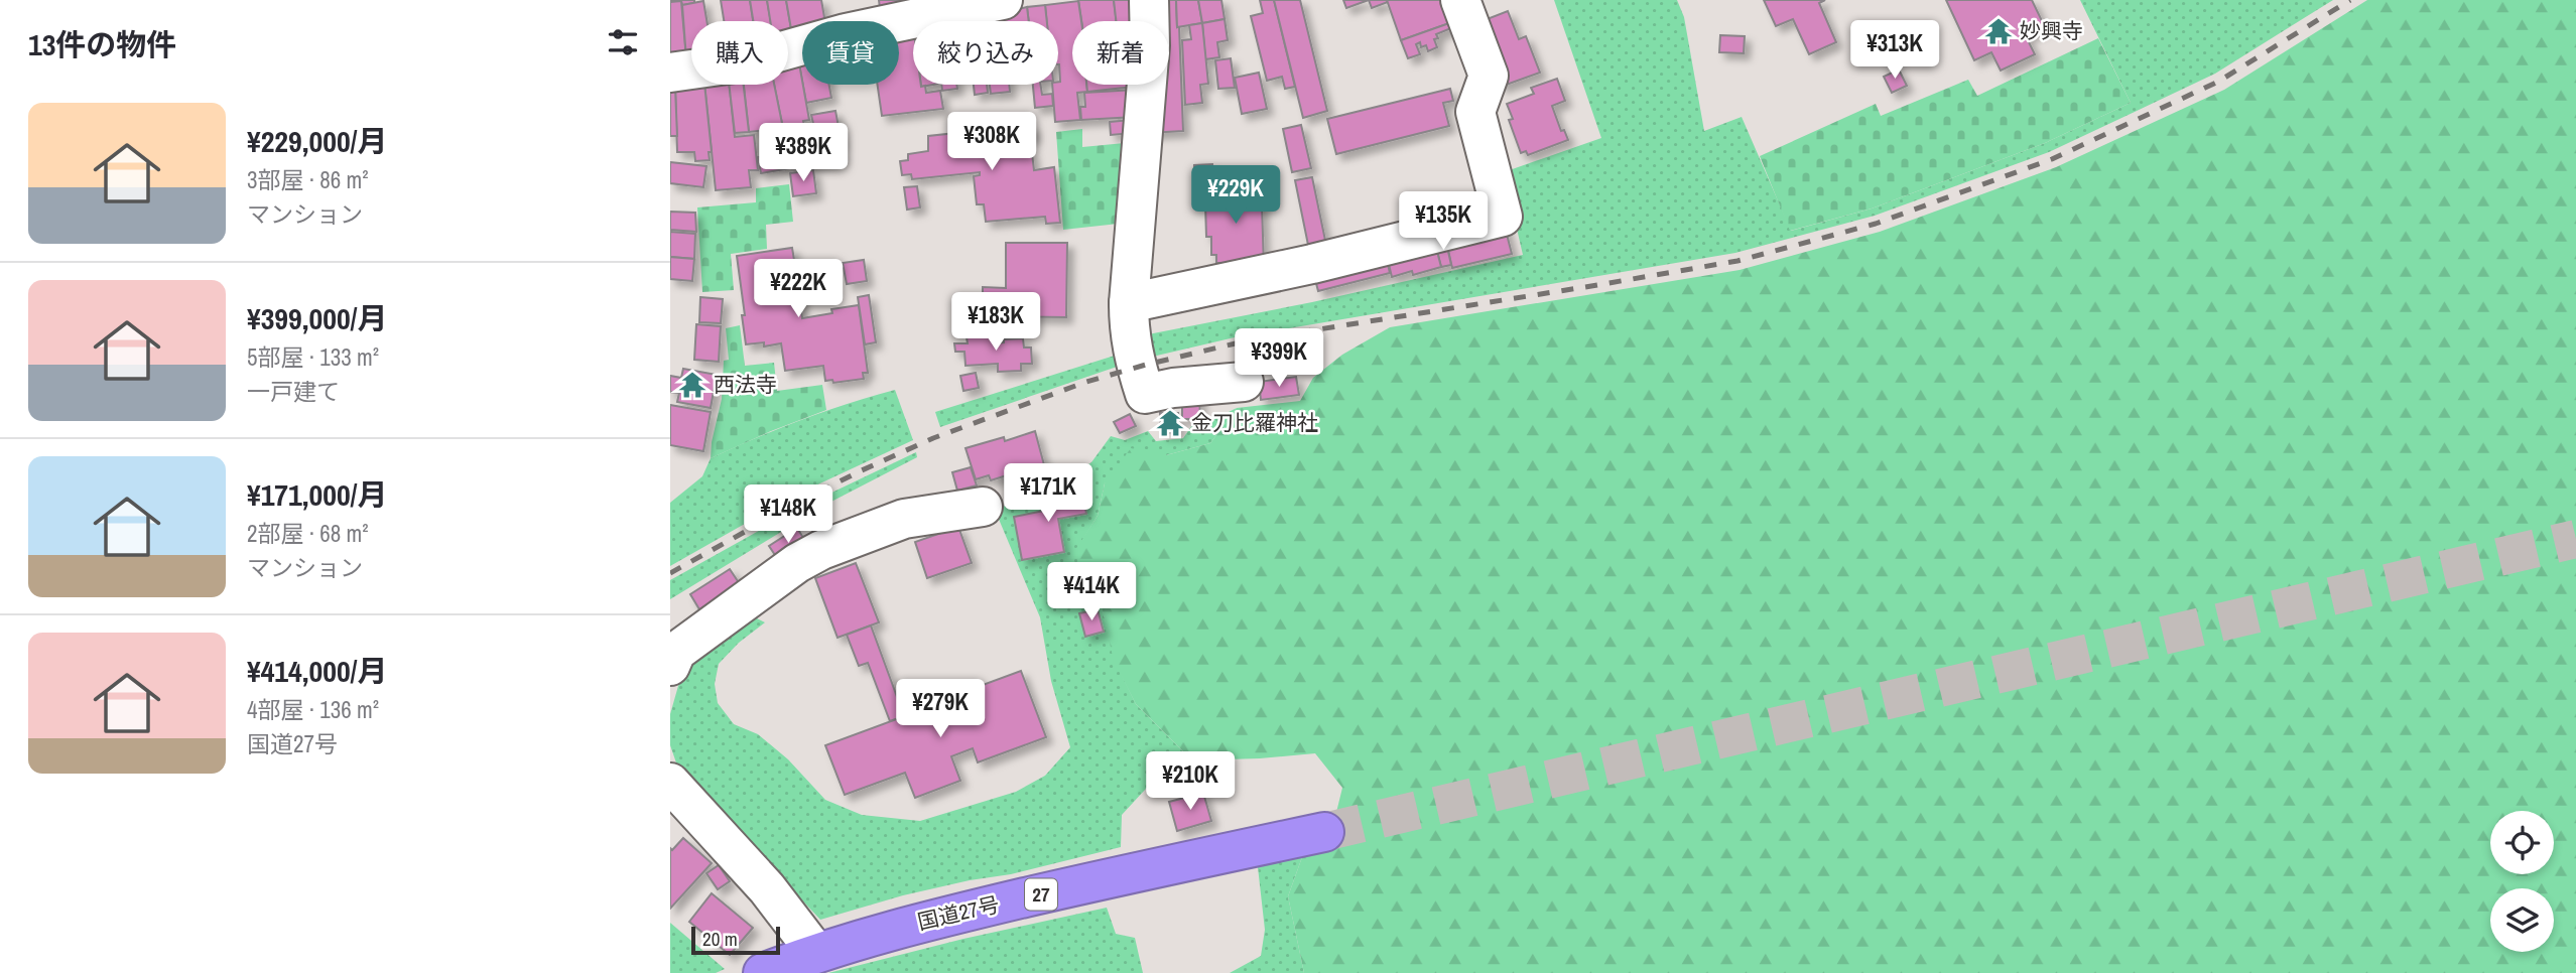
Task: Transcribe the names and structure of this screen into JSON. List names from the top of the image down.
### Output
{
  "streets": {
    "highway": ["27", "国道27号"]
  },
  "places": {
    "temple": ["妙興寺", "西法寺", "金刀比羅神社"]
  },
  "scale_bar": "20 m",
  "page": {
    "heading": "13件の物件",
    "price": [
      "¥313K",
      "¥308K",
      "¥389K",
      "¥229K",
      "¥135K",
      "¥222K",
      "¥183K",
      "¥399K",
      "¥171K",
      "¥148K",
      "¥414K",
      "¥279K",
      "¥210K"
    ],
    "chip": [
      "購入",
      "賃貸",
      "絞り込み",
      "新着"
    ],
    "list": [
      {
        "name": "¥229,000/月",
        "note": "3部屋 · 86 m² · マンション"
      },
      {
        "name": "¥399,000/月",
        "note": "5部屋 · 133 m² · 一戸建て"
      },
      {
        "name": "¥171,000/月",
        "note": "2部屋 · 68 m² · マンション"
      },
      {
        "name": "¥414,000/月",
        "note": "4部屋 · 136 m² · 国道27号"
      }
    ],
    "scale": "20 m"
  }
}
